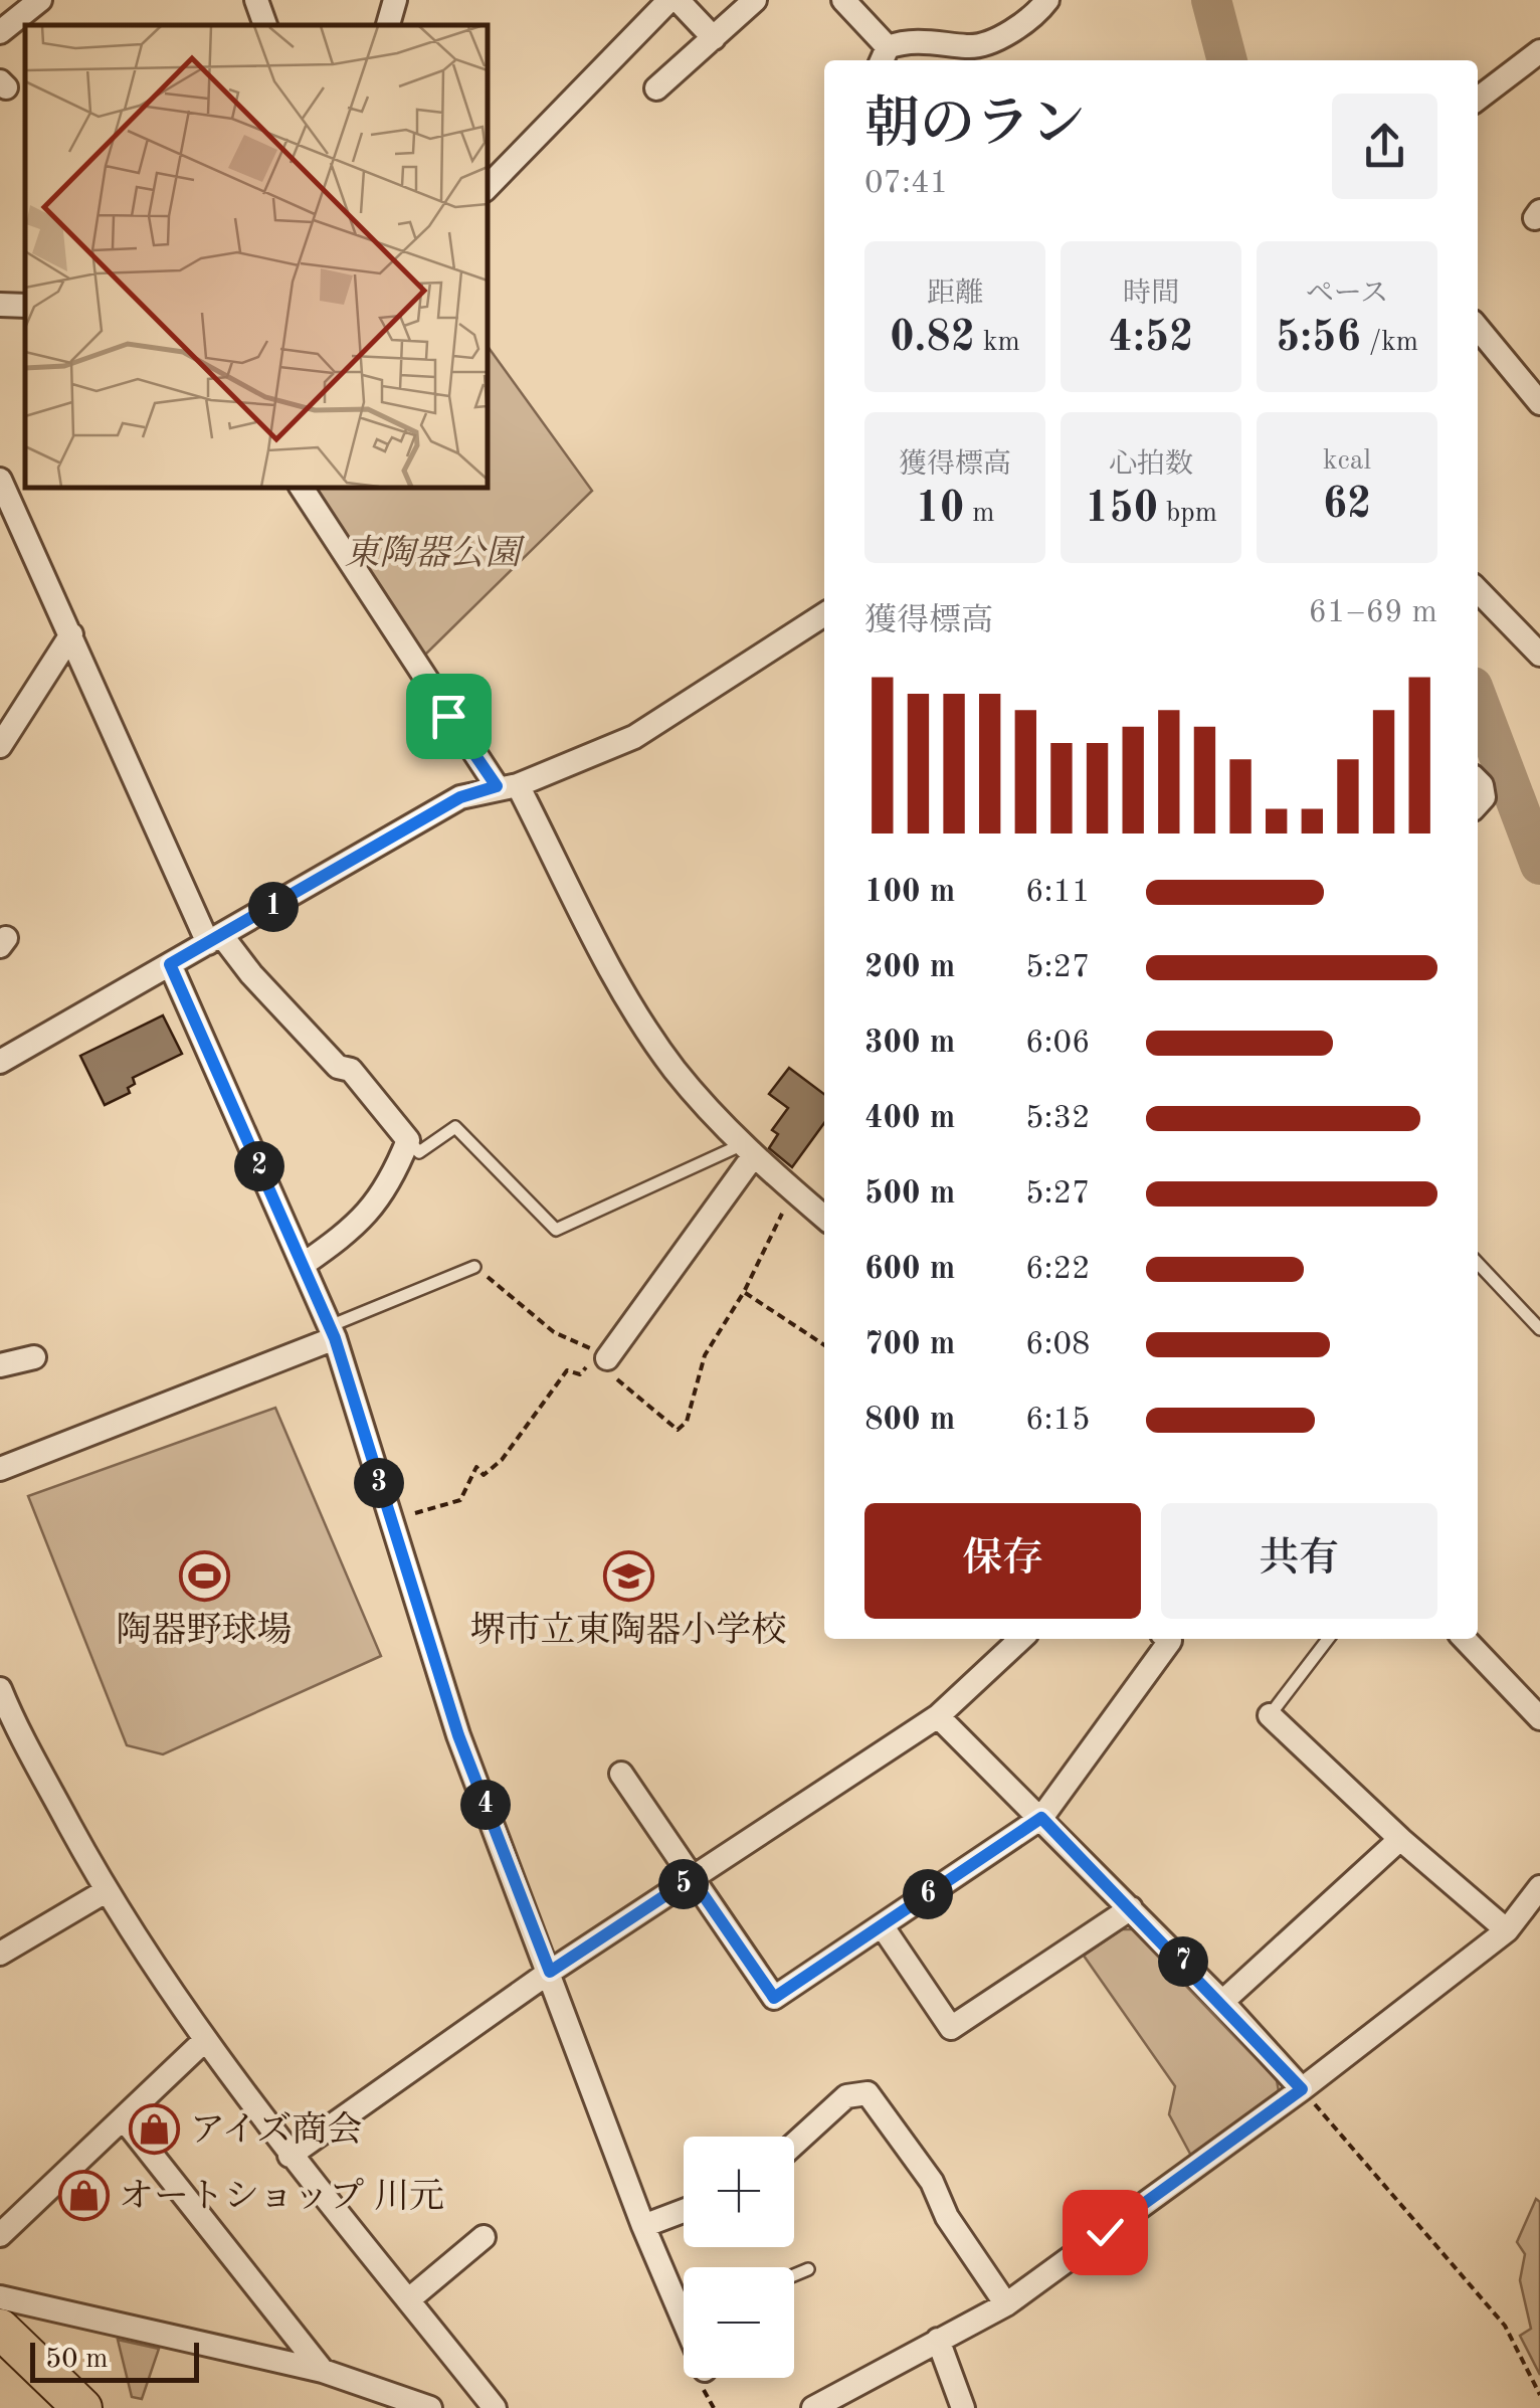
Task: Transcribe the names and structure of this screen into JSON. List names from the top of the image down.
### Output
{
  "parks": ["東陶器公園"],
  "places": {
    "sports": ["陶器野球場"],
    "school or university": ["堺市立東陶器小学校"],
    "shop": ["アイズ商会", "オートショップ 川元"]
  },
  "scale_bar": "50 m",
  "page": {
    "heading": ["朝のラン", "07:41"],
    "stats": [
      ["距離", "0.82 km"],
      ["時間", "4:52"],
      ["ペース", "5:56 /km"],
      ["獲得標高", "10 m"],
      ["心拍数", "150 bpm"],
      ["kcal", "62"]
    ],
    "chart": ["獲得標高", "61–69 m"],
    "list": [
      {
        "name": "100 m",
        "note": "6:11"
      },
      {
        "name": "200 m",
        "note": "5:27"
      },
      {
        "name": "300 m",
        "note": "6:06"
      },
      {
        "name": "400 m",
        "note": "5:32"
      },
      {
        "name": "500 m",
        "note": "5:27"
      },
      {
        "name": "600 m",
        "note": "6:22"
      },
      {
        "name": "700 m",
        "note": "6:08"
      },
      {
        "name": "800 m",
        "note": "6:15"
      }
    ],
    "pins": [
      "1",
      "2",
      "3",
      "4",
      "5",
      "6",
      "7"
    ],
    "buttons": ["保存", "共有"],
    "map_buttons": ["+", "−"],
    "scale": "50 m"
  }
}
